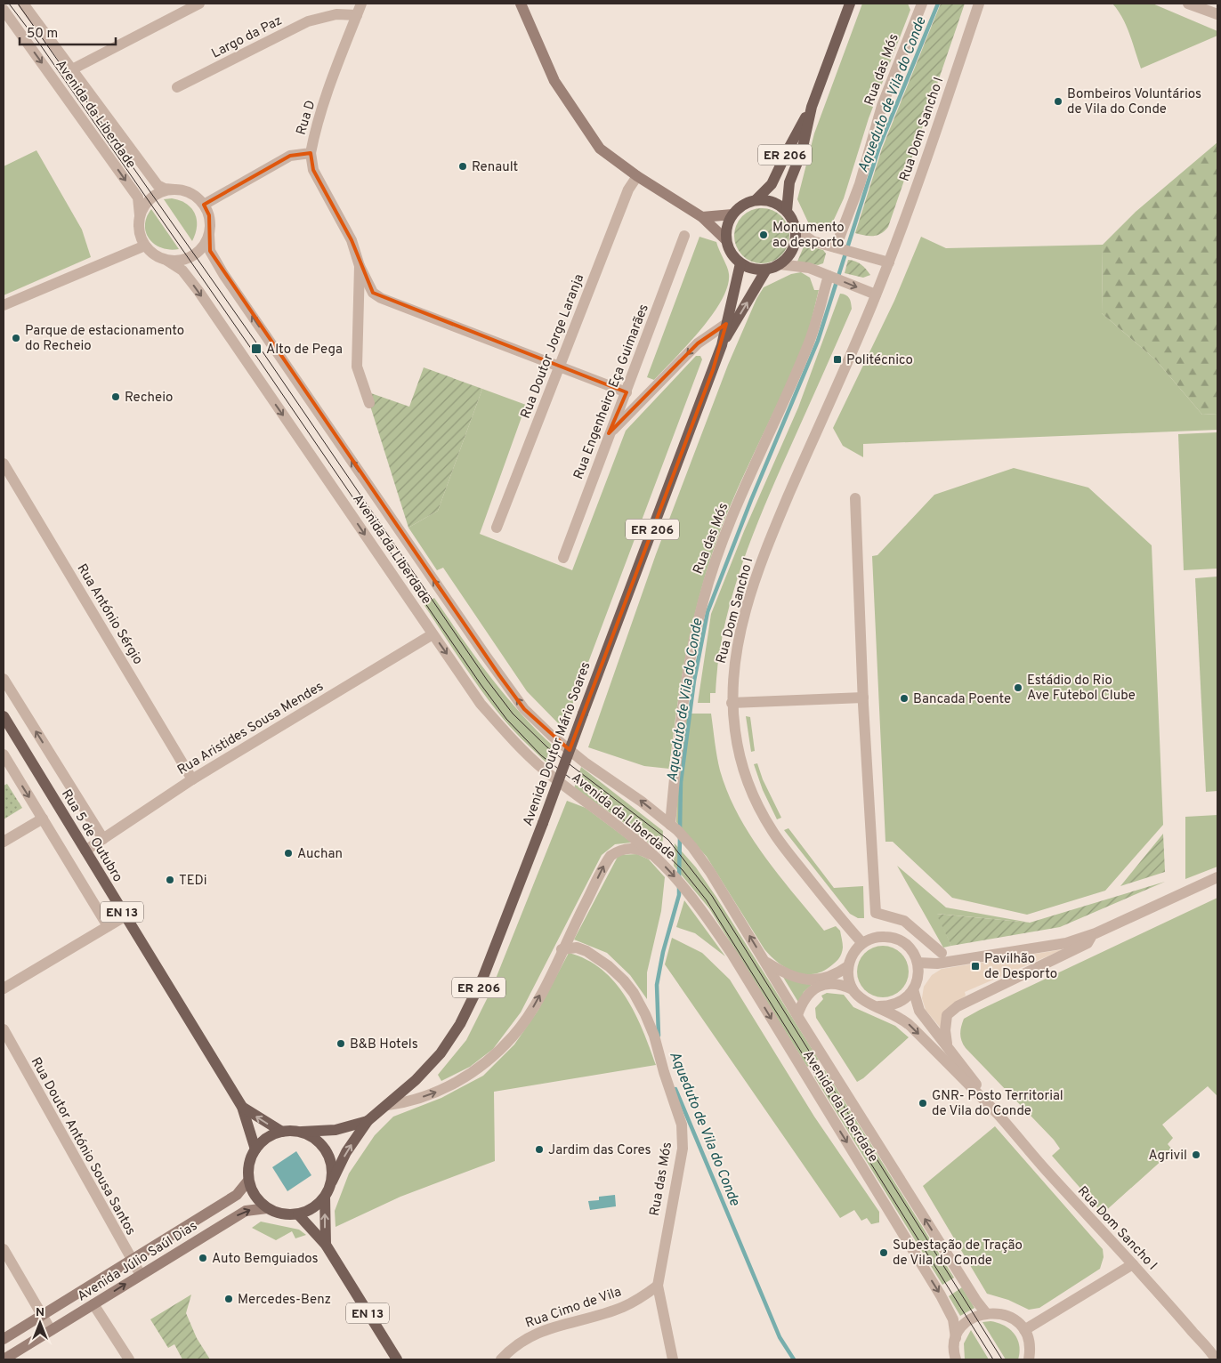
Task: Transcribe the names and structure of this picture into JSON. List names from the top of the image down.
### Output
{
  "streets": {
    "main road": [
      "ER 206",
      "Avenida Doutor Mário Soares",
      "Rua 5 de Outubro",
      "EN 13",
      "Avenida Júlio Saúl Dias"
    ],
    "street": [
      "Largo da Paz",
      "Rua das Mós",
      "Avenida da Liberdade",
      "Rua D",
      "Rua Dom Sancho I",
      "Rua Doutor Jorge Laranja",
      "Rua Engenheiro Eça Guimarães",
      "Rua António Sérgio",
      "Rua Aristides Sousa Mendes",
      "Rua Doutor António Sousa Santos",
      "Rua Cimo de Vila"
    ]
  },
  "crossings": [
    ["Largo da Paz", "Rua D"],
    ["Rua das Mós", "Avenida da Liberdade"],
    ["Rua das Mós", "Rua Cimo de Vila"],
    ["Avenida da Liberdade", "Rua D"],
    ["Avenida da Liberdade", "Rua Aristides Sousa Mendes"],
    ["ER 206", "Avenida Doutor Mário Soares"],
    ["Rua António Sérgio", "Rua Aristides Sousa Mendes"],
    ["Rua Aristides Sousa Mendes", "Rua 5 de Outubro"],
    ["Avenida Doutor Mário Soares", "Rua 5 de Outubro"],
    ["Avenida Doutor Mário Soares", "EN 13"],
    ["Avenida Doutor Mário Soares", "Avenida Júlio Saúl Dias"],
    ["Rua 5 de Outubro", "EN 13"],
    ["Rua 5 de Outubro", "Avenida Júlio Saúl Dias"],
    ["EN 13", "Avenida Júlio Saúl Dias"],
    ["Rua Doutor António Sousa Santos", "Avenida Júlio Saúl Dias"]
  ],
  "water": ["Aqueduto de Vila do Conde"],
  "places": {
    "other": [
      "Bombeiros Voluntários de Vila do Conde",
      "Renault",
      "Monumento ao desporto",
      "Parque de estacionamento do Recheio",
      "Recheio",
      "Estádio do Rio Ave Futebol Clube",
      "Bancada Poente",
      "Auchan",
      "TEDi",
      "B&B Hotels",
      "GNR- Posto Territorial de Vila do Conde",
      "Jardim das Cores",
      "Agrivil",
      "Subestação de Tração de Vila do Conde",
      "Auto Bemguiados",
      "Mercedes-Benz"
    ],
    "transit": ["Alto de Pega", "Politécnico", "Pavilhão de Desporto"]
  },
  "scale_bar": "50 m",
  "north": "top"
}
